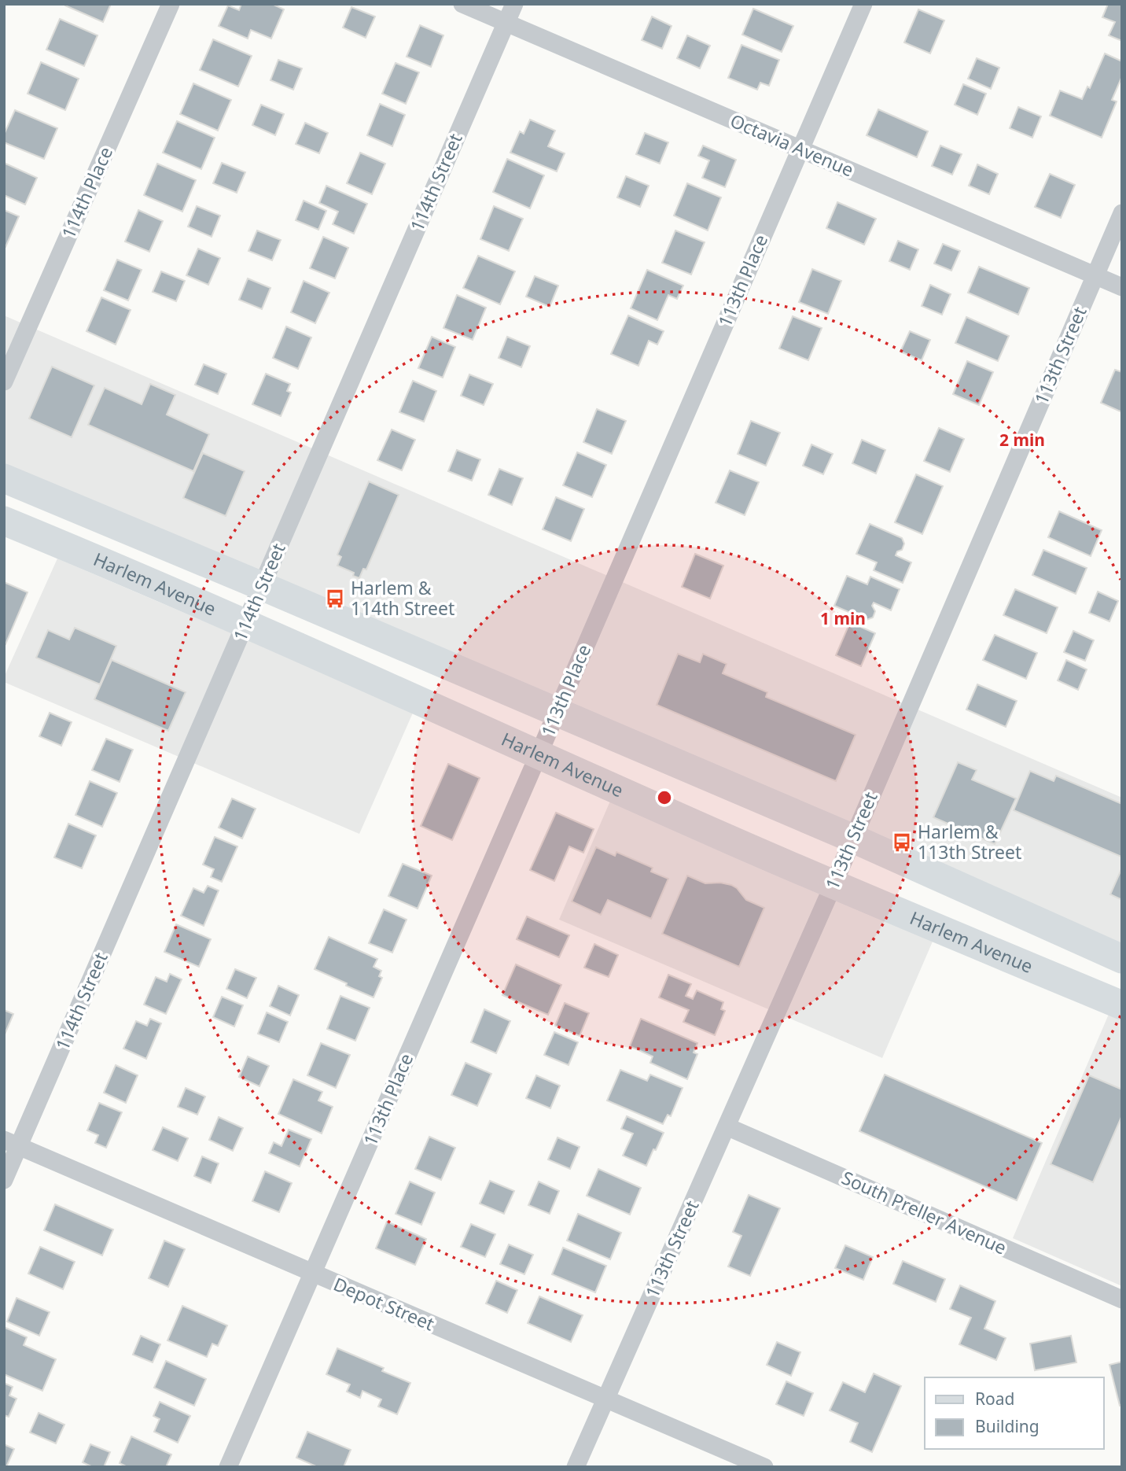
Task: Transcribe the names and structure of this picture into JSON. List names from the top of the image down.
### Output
{
  "streets": {
    "main road": ["Harlem Avenue"],
    "street": [
      "Octavia Avenue",
      "114th Street",
      "114th Place",
      "113th Place",
      "113th Street",
      "South Preller Avenue",
      "Depot Street"
    ]
  },
  "crossings": [
    ["Octavia Avenue", "114th Street"],
    ["Octavia Avenue", "113th Place"],
    ["Octavia Avenue", "113th Street"],
    ["114th Street", "Harlem Avenue"],
    ["114th Street", "Depot Street"],
    ["113th Place", "Harlem Avenue"],
    ["113th Place", "Depot Street"],
    ["113th Street", "Harlem Avenue"],
    ["113th Street", "South Preller Avenue"],
    ["113th Street", "Depot Street"]
  ],
  "places": {
    "bus stop": ["Harlem & 114th Street", "Harlem & 113th Street"]
  },
  "legend": ["Road", "Building"],
  "rings": ["2 min", "1 min"]
}
